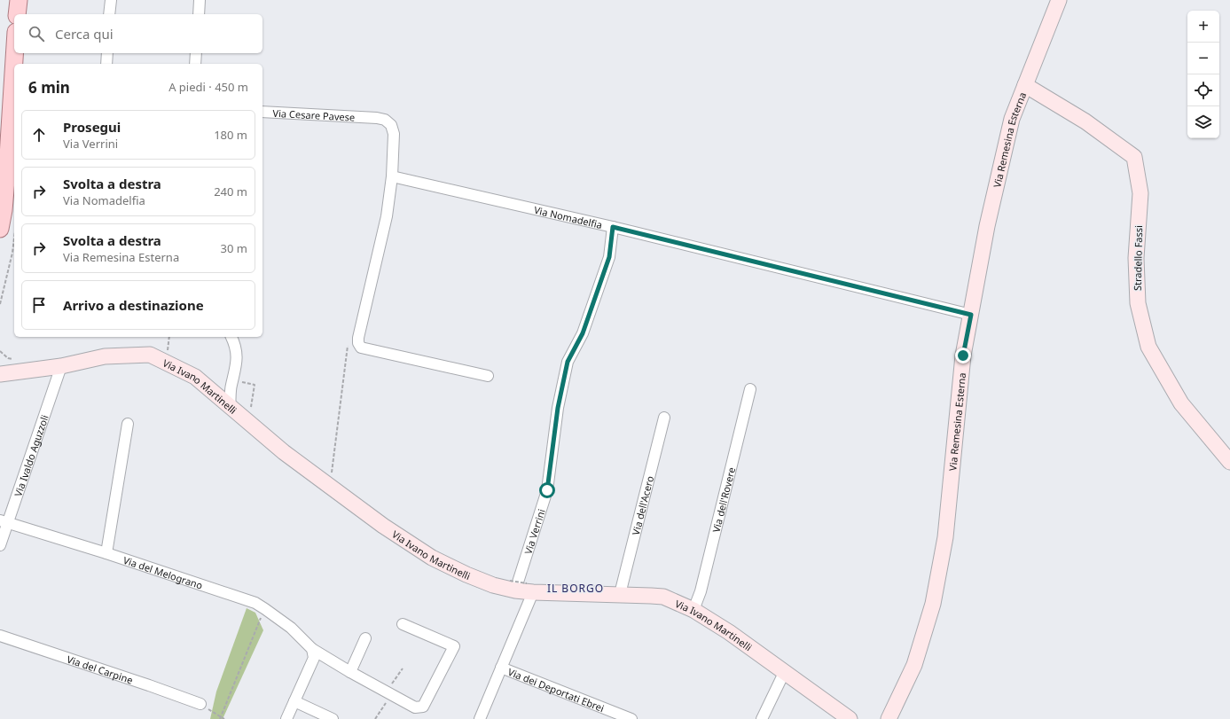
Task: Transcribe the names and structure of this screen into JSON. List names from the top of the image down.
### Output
{
  "streets": {
    "street": [
      "Via Cesare Pavese",
      "Via Remesina Esterna",
      "Via Nomadelfia",
      "Stradello Fassi",
      "Via Ivano Martinelli",
      "Via Ivaldo Aguzzoli",
      "Via dell'Rovere",
      "Via dell'Acero",
      "Via Verrini",
      "Via del Melograno",
      "Via del Carpine",
      "Via dei Deportati Ebrei"
    ]
  },
  "crossings": [
    ["Via Cesare Pavese", "Via Nomadelfia"],
    ["Via Remesina Esterna", "Via Nomadelfia"],
    ["Via Remesina Esterna", "Stradello Fassi"],
    ["Via Nomadelfia", "Via Verrini"],
    ["Via Ivano Martinelli", "Via Ivaldo Aguzzoli"],
    ["Via Ivano Martinelli", "Via dell'Rovere"],
    ["Via Ivano Martinelli", "Via dell'Acero"],
    ["Via Ivano Martinelli", "Via Verrini"],
    ["Via Ivaldo Aguzzoli", "Via del Melograno"],
    ["Via Verrini", "Via dei Deportati Ebrei"]
  ],
  "districts": ["IL BORGO"],
  "page": {
    "map_buttons": ["+", "−"],
    "search": "Cerca qui",
    "heading": ["6 min", "A piedi · 450 m"],
    "list": [
      ["Prosegui", "Via Verrini", "180 m"],
      ["Svolta a destra", "Via Nomadelfia", "240 m"],
      ["Svolta a destra", "Via Remesina Esterna", "30 m"],
      "Arrivo a destinazione"
    ]
  }
}
